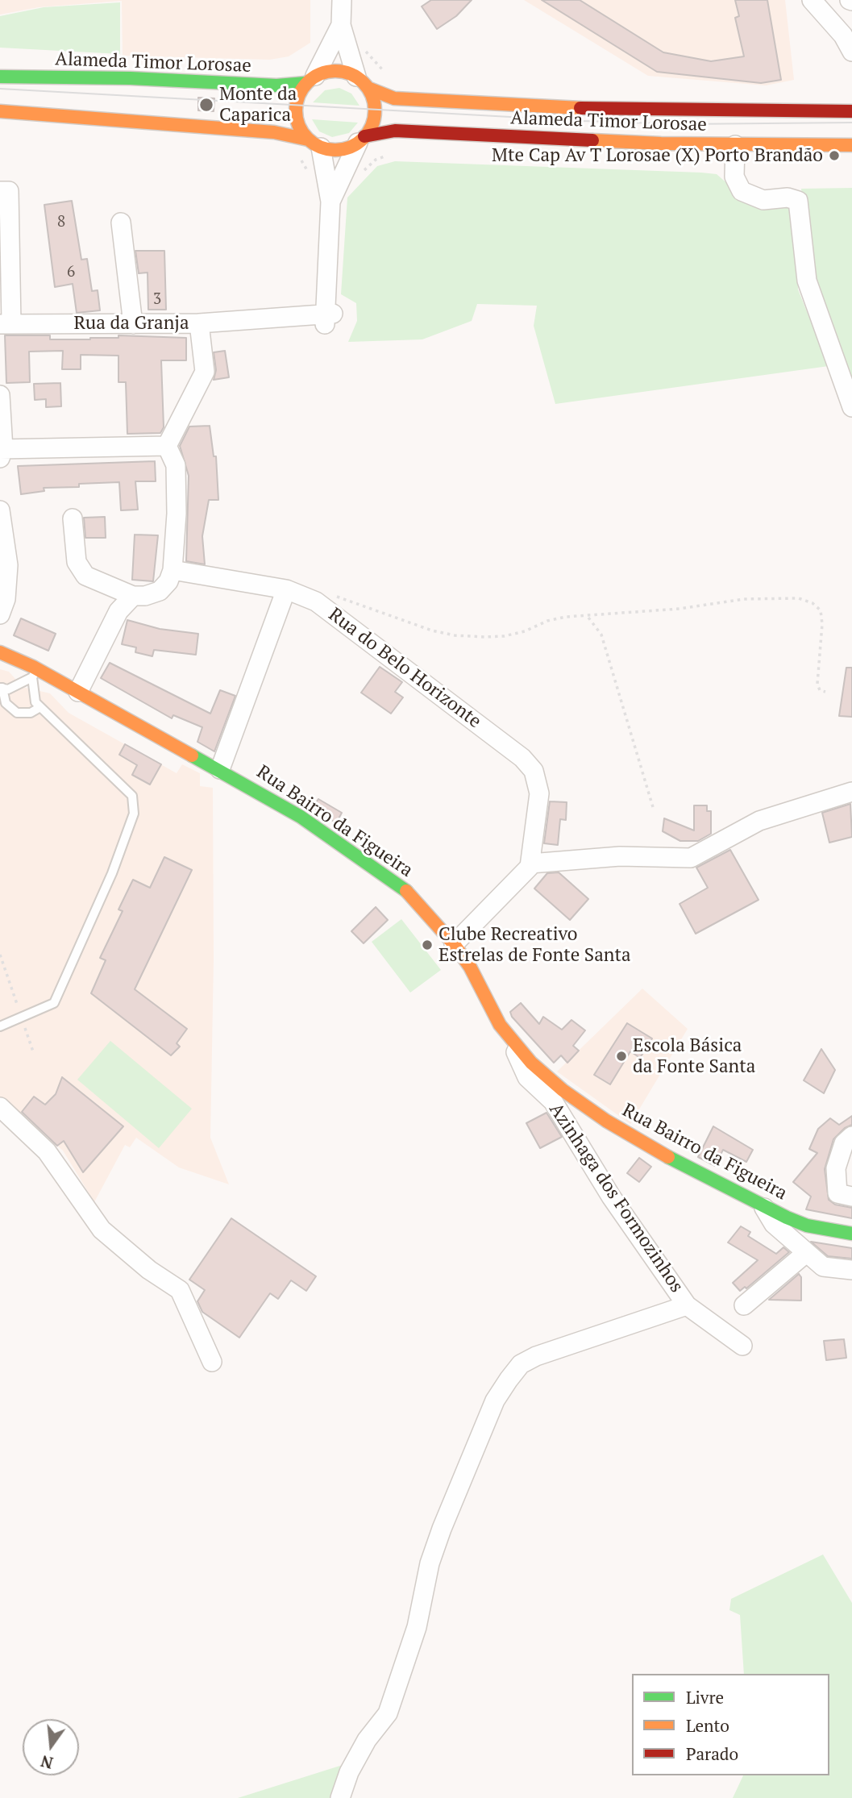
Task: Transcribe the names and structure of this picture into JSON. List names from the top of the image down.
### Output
{
  "streets": {
    "main road": ["Alameda Timor Lorosae", "Rua Bairro da Figueira"],
    "street": ["Rua da Granja", "Rua do Belo Horizonte", "Azinhaga dos Formozinhos"]
  },
  "crossings": [
    ["Rua Bairro da Figueira", "Azinhaga dos Formozinhos"]
  ],
  "places": [
    "Monte da Caparica",
    "Mte Cap Av T Lorosae (X) Porto Brandão",
    "Clube Recreativo Estrelas de Fonte Santa",
    "Escola Básica da Fonte Santa"
  ],
  "house_numbers": ["8", "6", "3"],
  "legend": ["Livre", "Lento", "Parado"],
  "north": "bottom"
}
